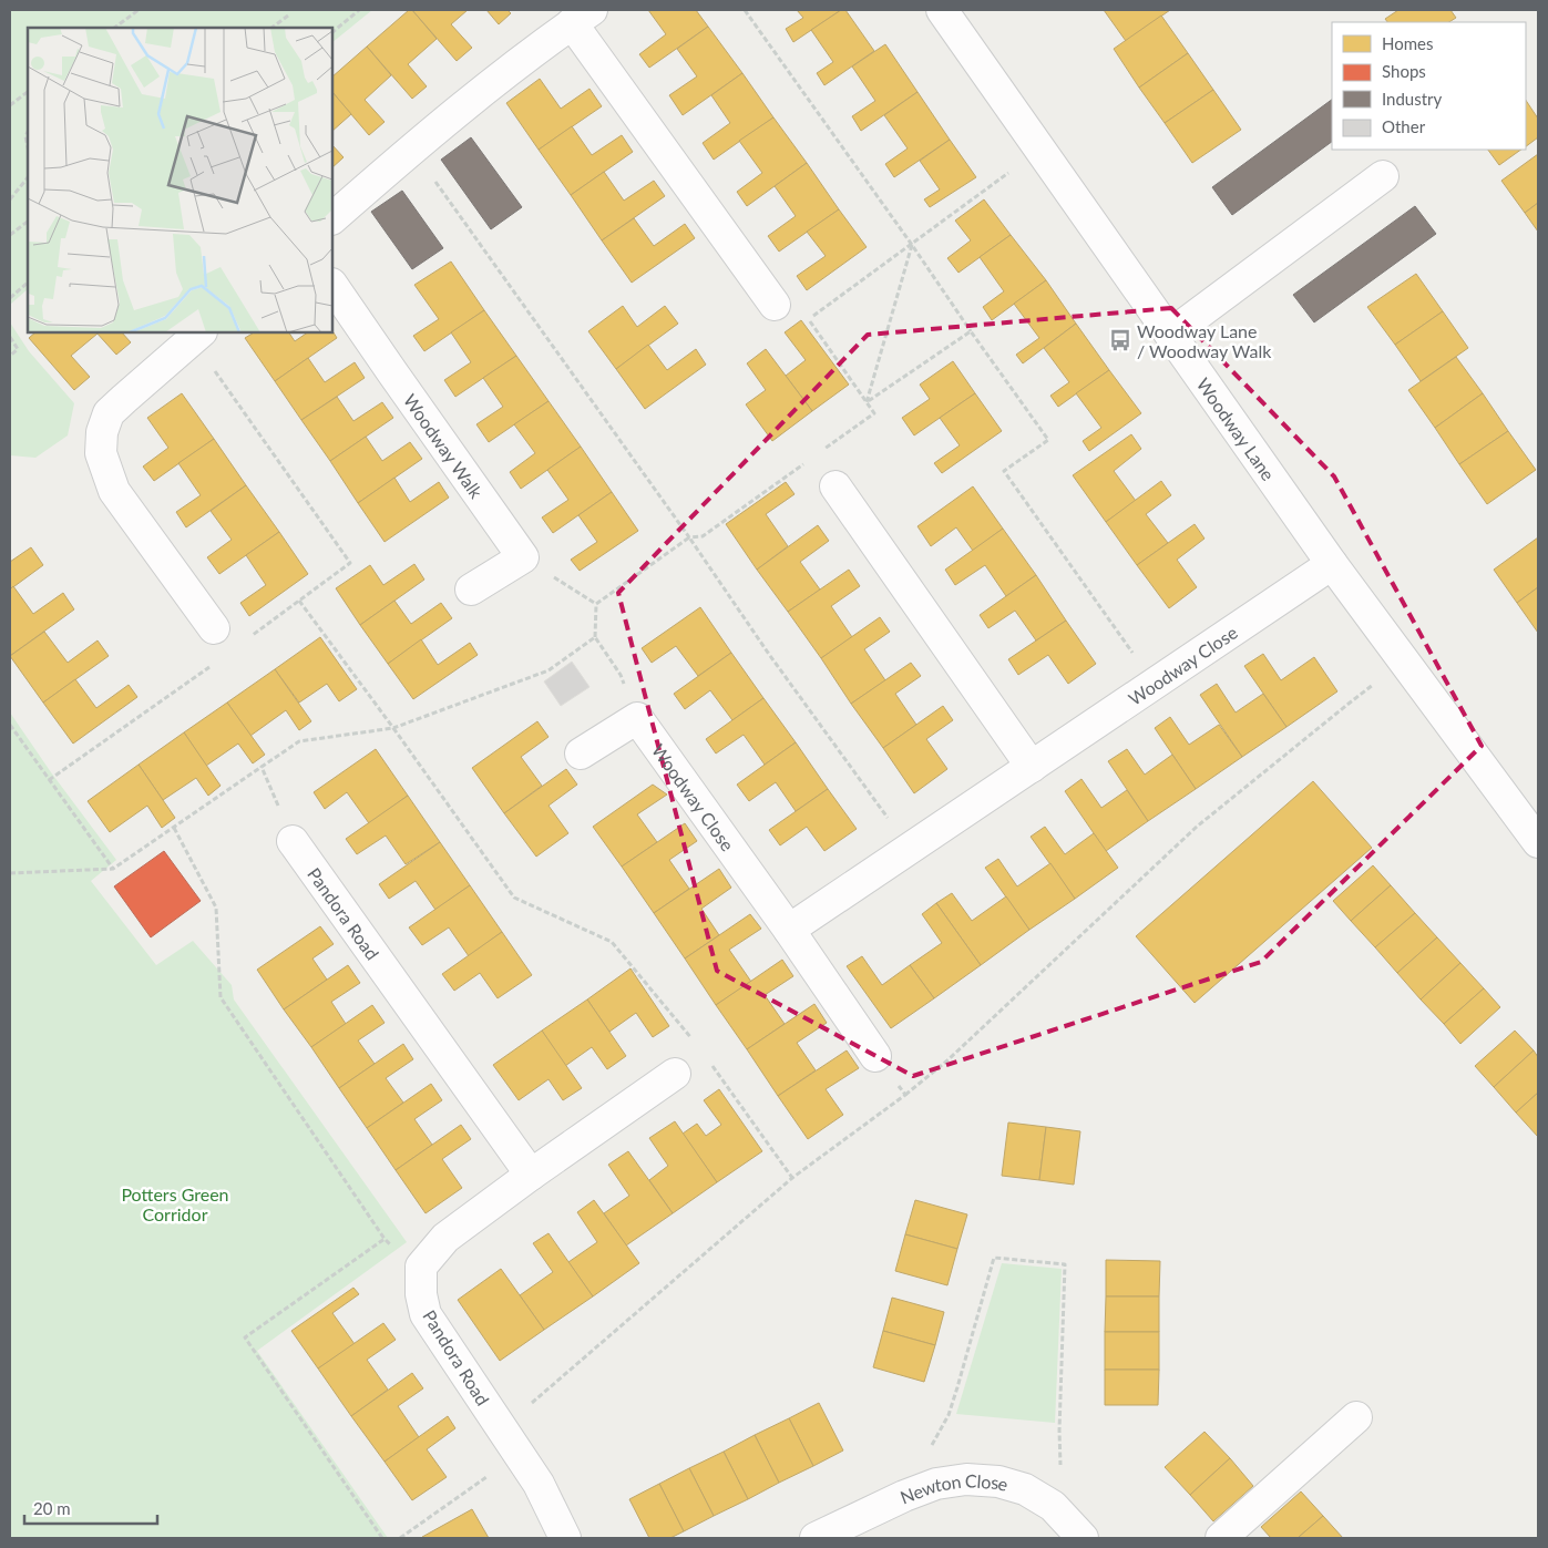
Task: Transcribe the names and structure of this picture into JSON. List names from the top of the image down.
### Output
{
  "streets": {
    "street": [
      "Woodway Lane",
      "Woodway Walk",
      "Woodway Close",
      "Pandora Road",
      "Newton Close"
    ]
  },
  "crossings": [
    ["Woodway Lane", "Woodway Close"]
  ],
  "parks": ["Potters Green Corridor"],
  "places": {
    "bus stop": ["Woodway Lane / Woodway Walk"]
  },
  "legend": [
    "Homes",
    "Shops",
    "Industry",
    "Other"
  ],
  "scale_bar": "20 m"
}
